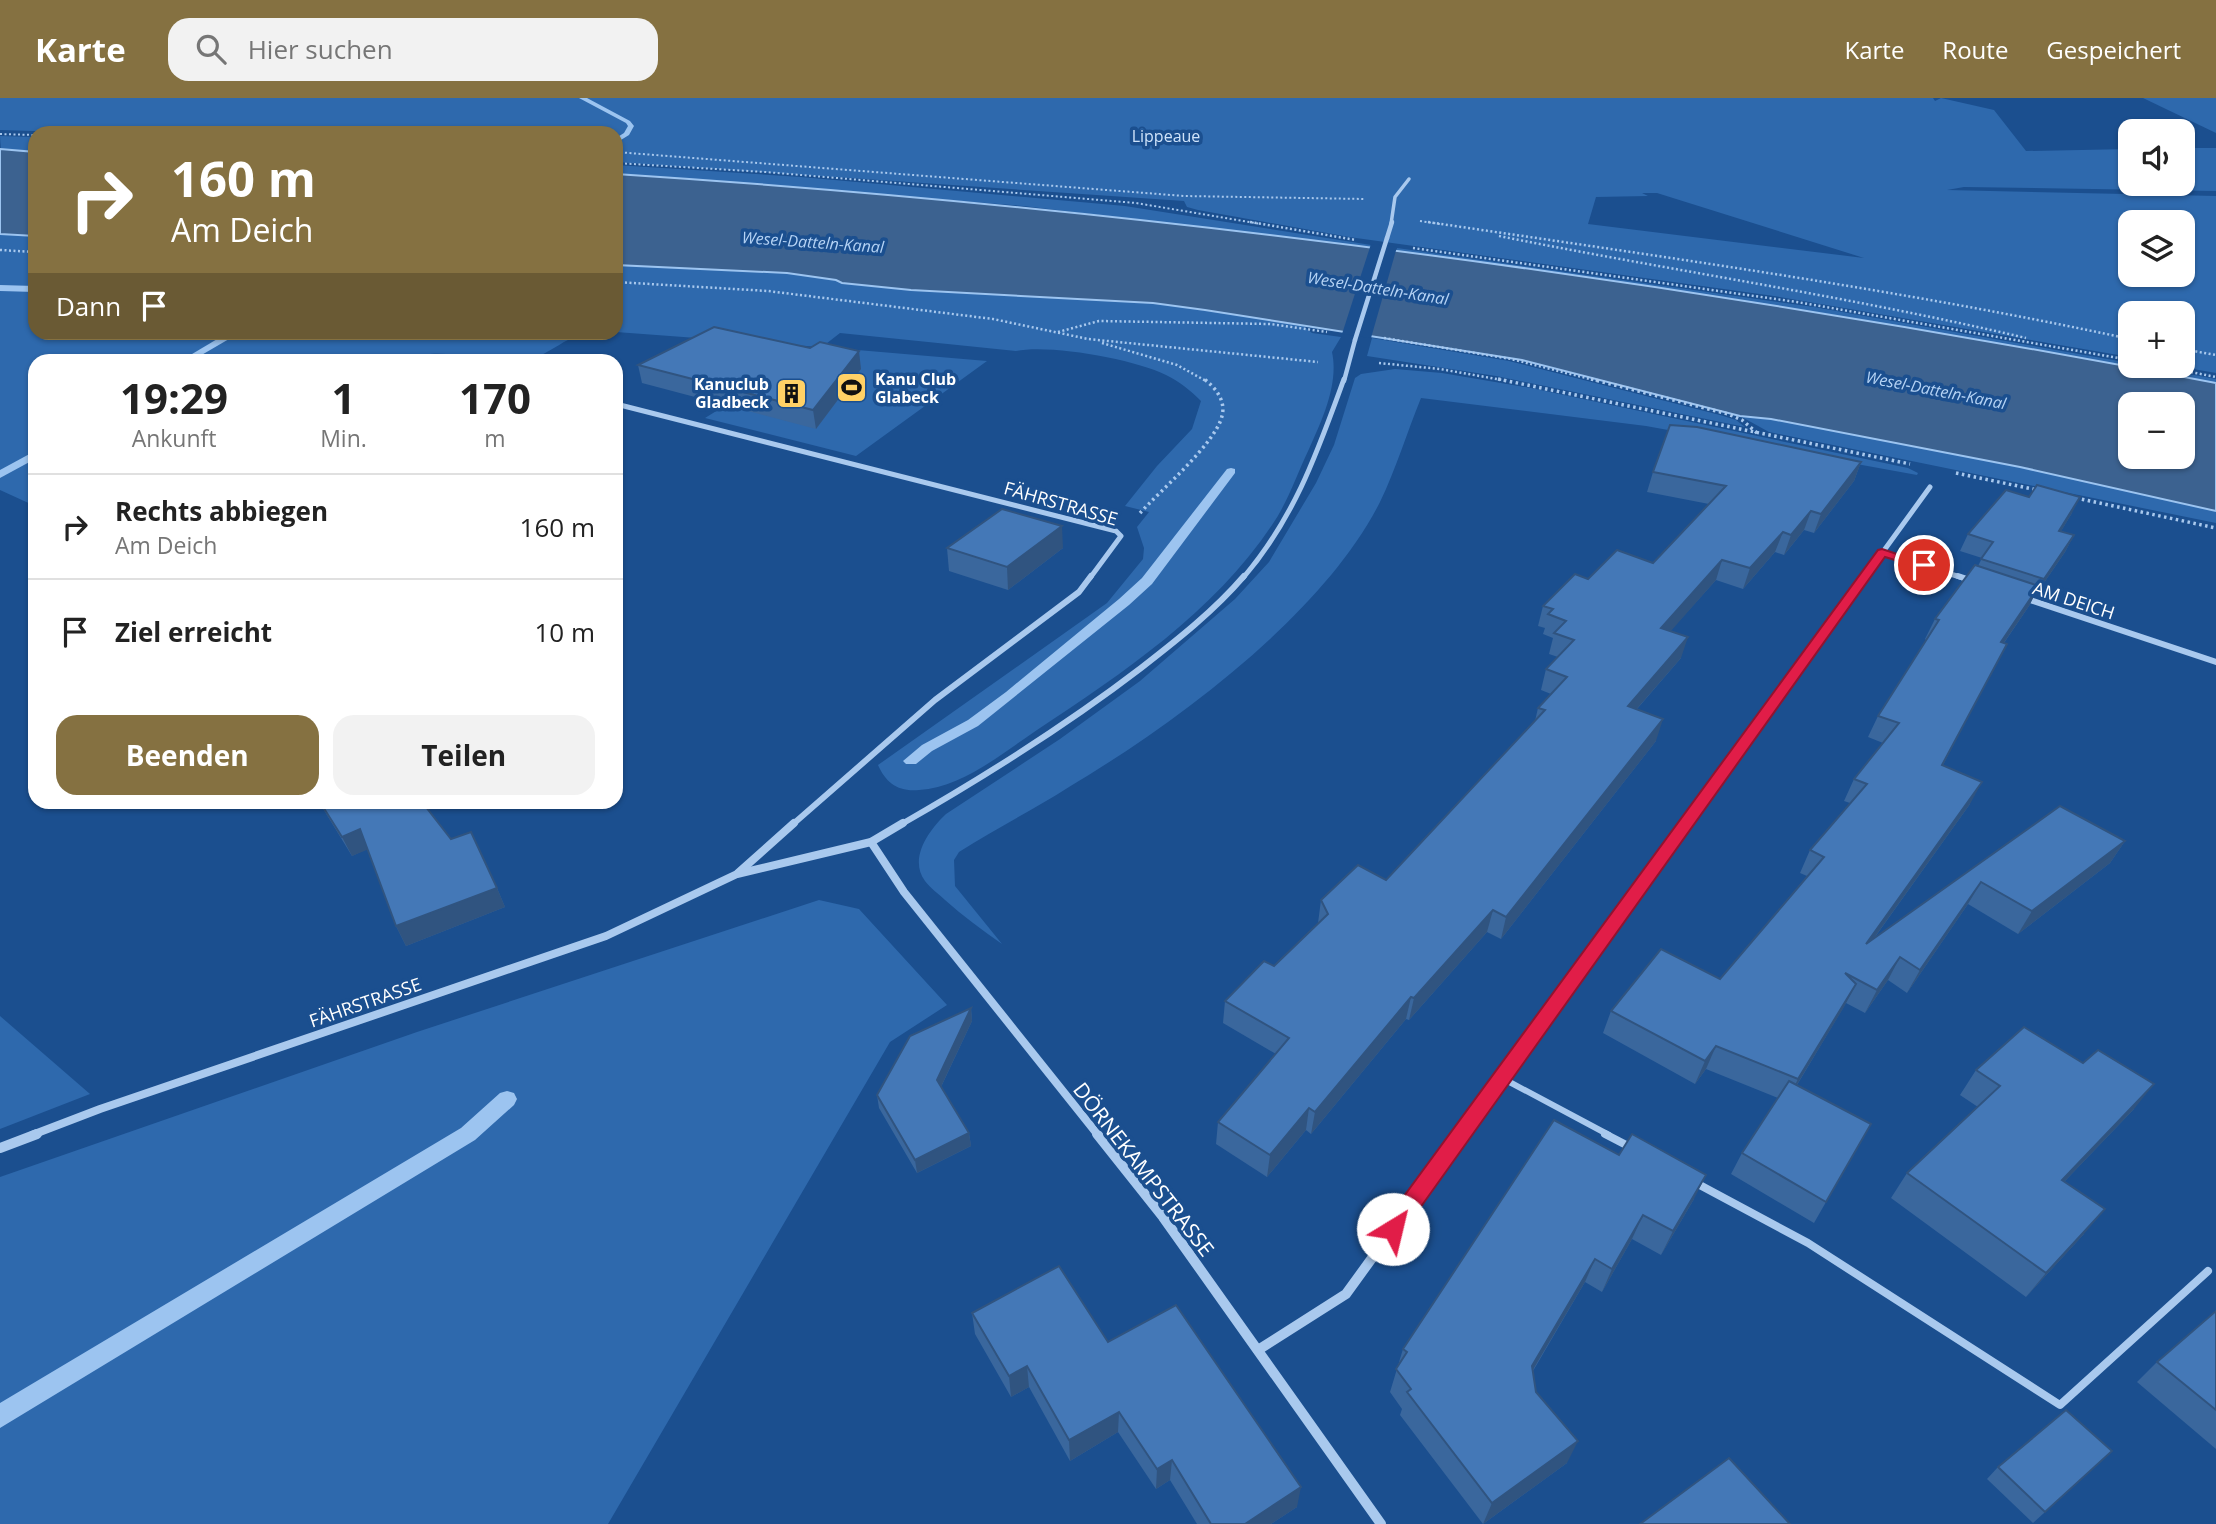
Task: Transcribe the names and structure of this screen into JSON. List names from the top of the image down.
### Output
{
  "streets": {
    "street": ["FÄHRSTRASSE", "AM DEICH", "DÖRNEKAMPSTRASSE"]
  },
  "crossings": [
    ["FÄHRSTRASSE", "DÖRNEKAMPSTRASSE"]
  ],
  "water": ["Wesel-Datteln-Kanal"],
  "parks": ["Lippeaue"],
  "places": {
    "sports": ["Kanu Club Glabeck"],
    "building": ["Kanuclub Gladbeck"]
  },
  "page": {
    "header": "Karte",
    "search": "Hier suchen",
    "nav": ["Karte", "Route", "Gespeichert"],
    "map_buttons": ["+", "−"],
    "turn": ["160 m", "Am Deich"],
    "then": "Dann",
    "eta": [
      "19:29",
      "Ankunft",
      "1",
      "Min.",
      "170",
      "m"
    ],
    "list": [
      {
        "name": "Rechts abbiegen",
        "note": "Am Deich",
        "value": "160 m"
      },
      {
        "name": "Ziel erreicht",
        "value": "10 m"
      }
    ],
    "buttons": ["Beenden", "Teilen"]
  }
}
